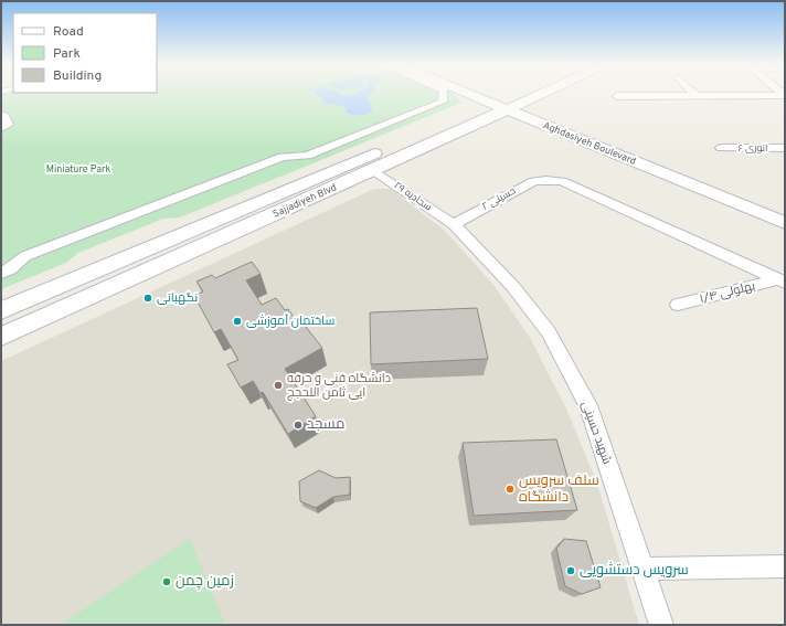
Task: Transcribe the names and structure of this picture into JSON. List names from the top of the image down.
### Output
{
  "streets": {
    "main road": ["Aghdasiyeh Boulevard", "Sajjadiyeh Blvd"],
    "street": [
      "انوری ۶",
      "سجادیه ۲۹",
      "حسینی ۲",
      "بهلولی ۱/۴",
      "شهید حسینی"
    ]
  },
  "crossings": [
    ["Aghdasiyeh Boulevard", "Sajjadiyeh Blvd"],
    ["سجادیه ۲۹", "حسینی ۲"],
    ["سجادیه ۲۹", "Sajjadiyeh Blvd"],
    ["سجادیه ۲۹", "شهید حسینی"],
    ["حسینی ۲", "بهلولی ۱/۴"],
    ["حسینی ۲", "شهید حسینی"]
  ],
  "parks": ["Miniature Park"],
  "places": [
    "نگهبانی",
    "ساختمان آموزشی",
    "دانشگاه فنی و حرفه ایی ثامن اللحجج",
    "مسجد",
    "سلف سرویس دانشگاه",
    "سرویس دستشویی",
    "زمین چمن"
  ],
  "legend": ["Road", "Park", "Building"]
}
